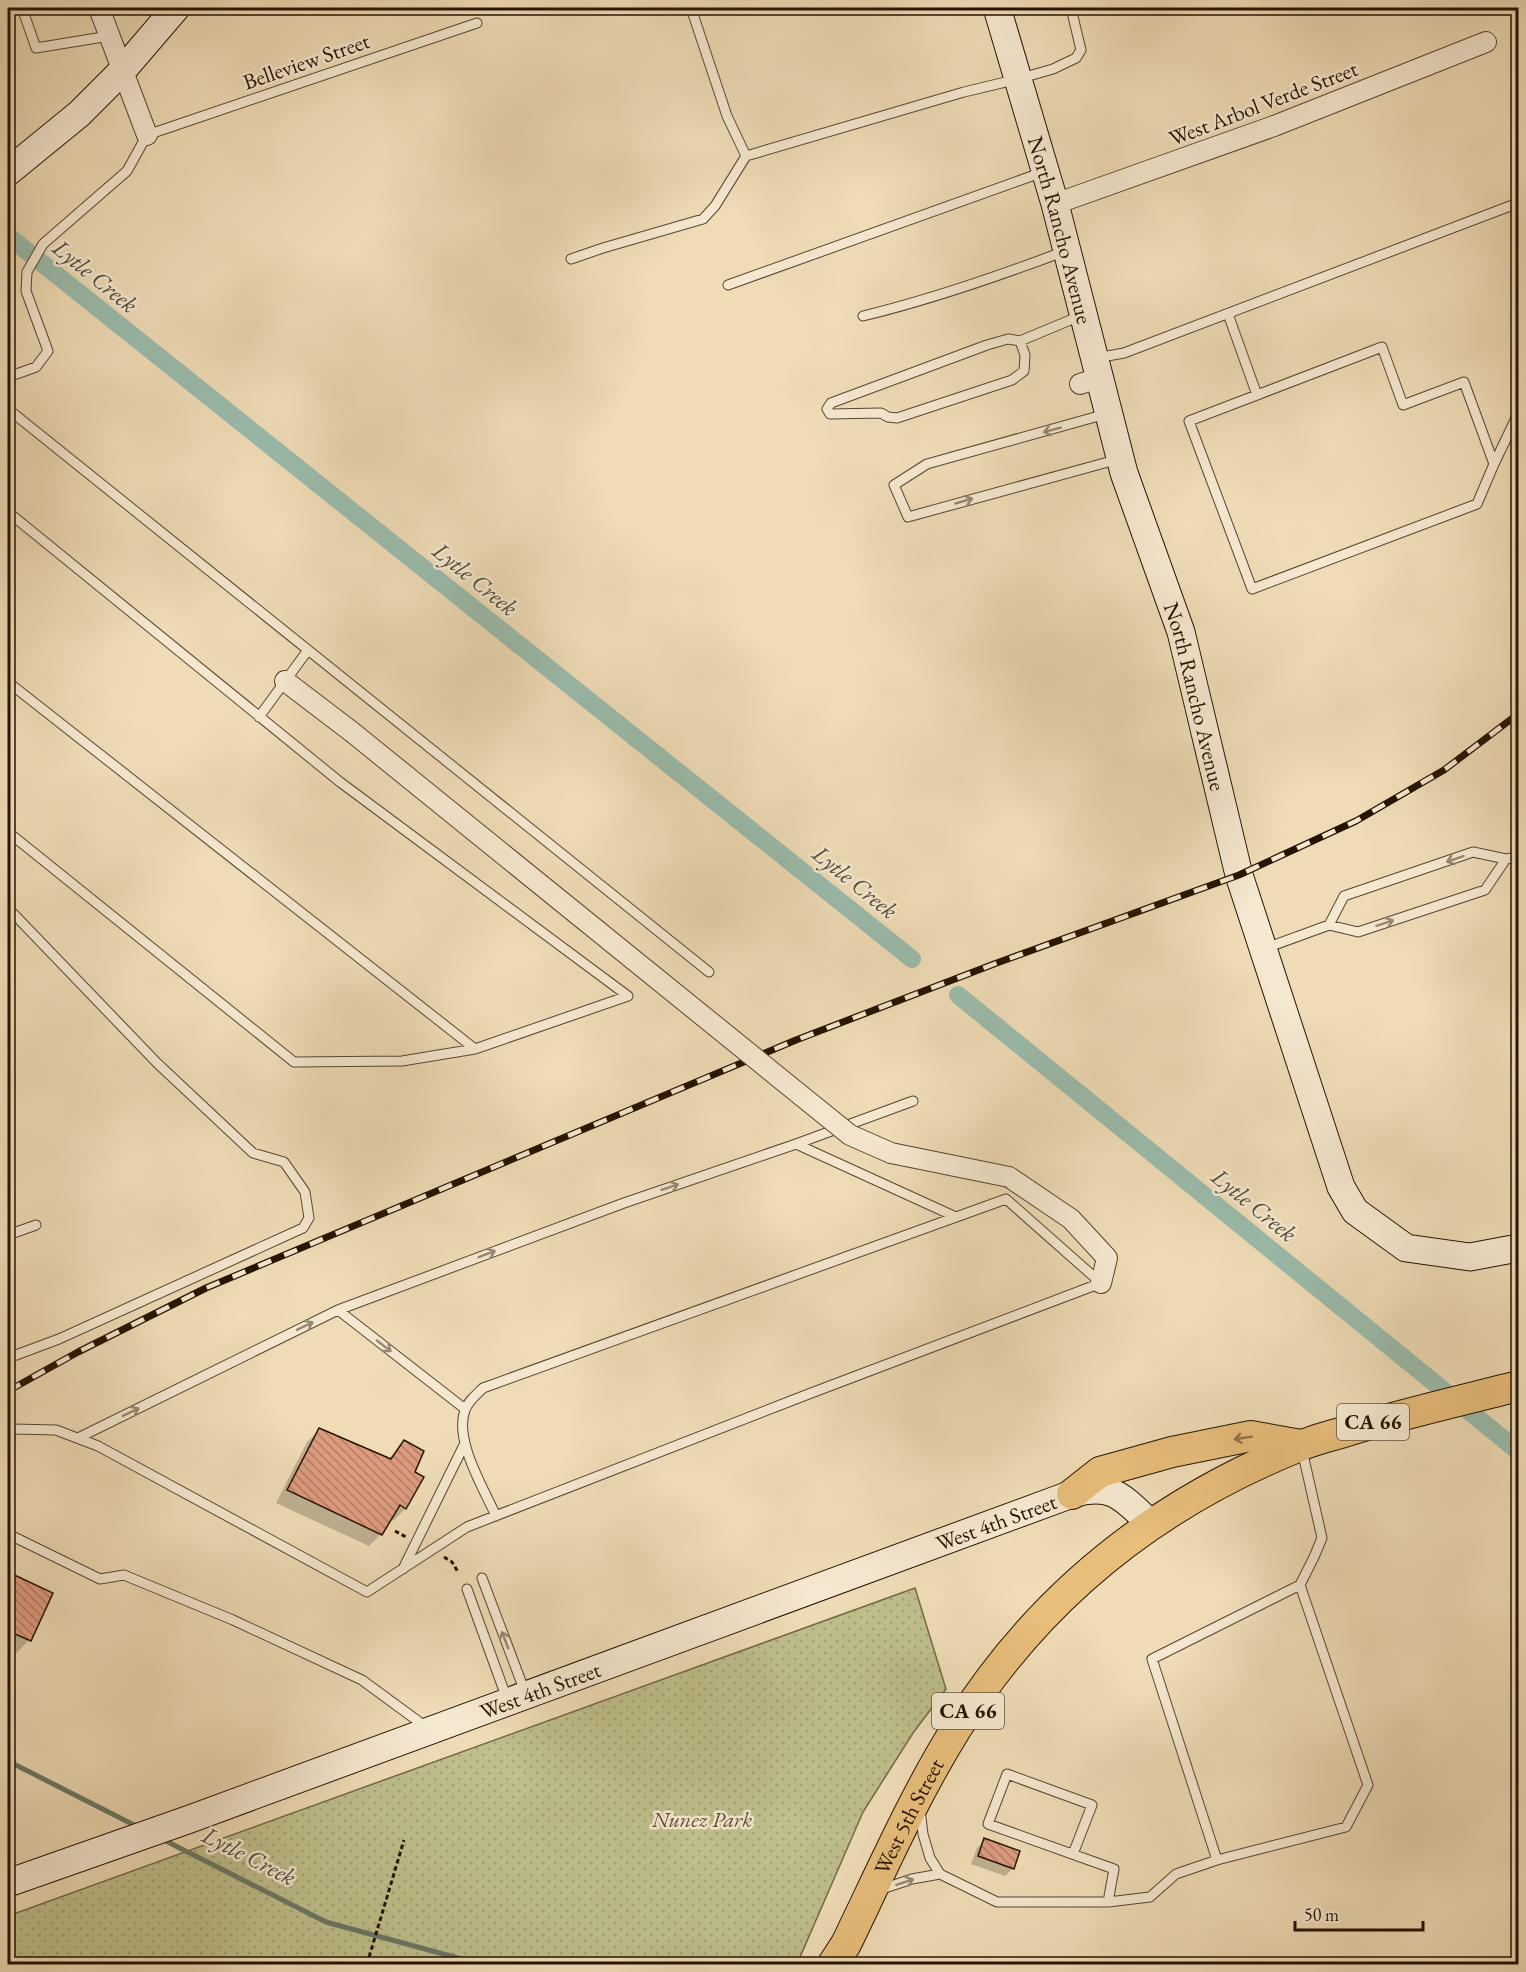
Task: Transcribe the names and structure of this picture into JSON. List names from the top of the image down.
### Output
{
  "streets": {
    "main road": ["CA 66", "West 5th Street"],
    "street": ["West Arbol Verde Street", "North Rancho Avenue", "West 4th Street"],
    "lane": ["Belleview Street"]
  },
  "crossings": [
    ["West Arbol Verde Street", "North Rancho Avenue"],
    ["CA 66", "West 4th Street"],
    ["CA 66", "West 5th Street"],
    ["West 4th Street", "West 5th Street"]
  ],
  "water": ["Lytle Creek"],
  "parks": ["Nunez Park"],
  "scale_bar": "50 m"
}
